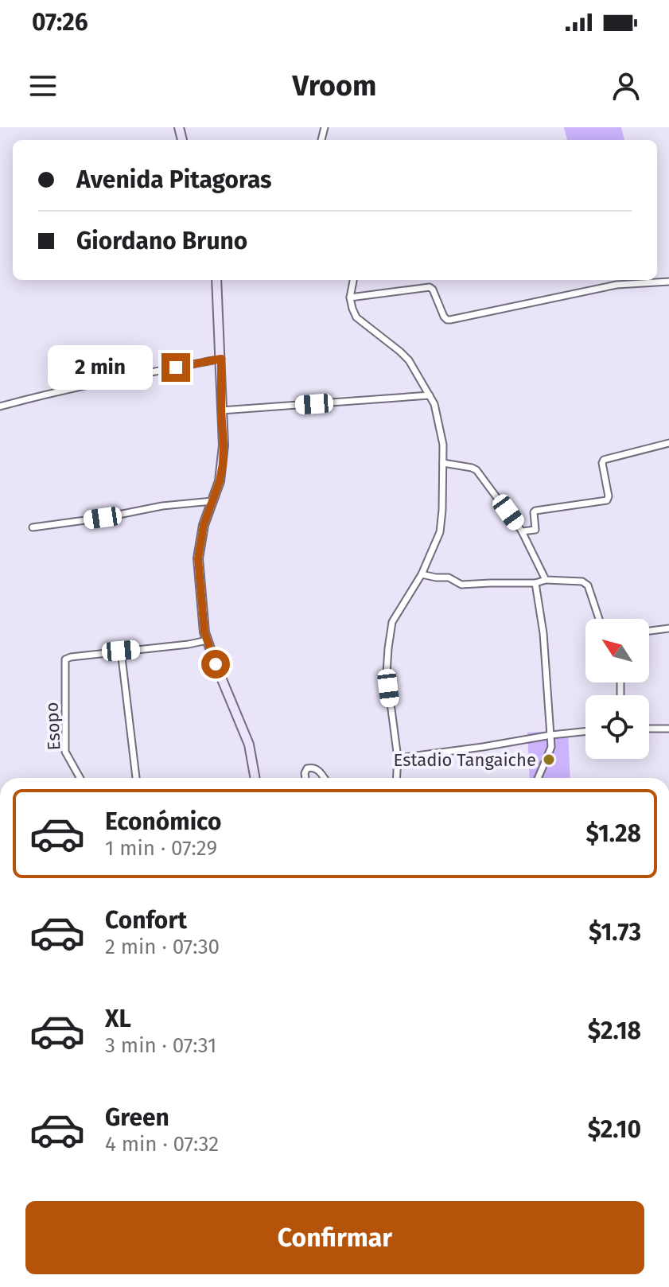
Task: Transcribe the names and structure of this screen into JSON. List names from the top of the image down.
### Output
{
  "streets": {
    "street": ["Esopo"]
  },
  "places": ["Estadio Tangaiche"],
  "north": "top left",
  "page": {
    "status": "07:26",
    "header": "Vroom",
    "banner": ["Avenida Pitagoras", "Giordano Bruno"],
    "bubble": "2 min",
    "list": [
      {
        "name": "Económico",
        "note": "1 min · 07:29",
        "value": "$1.28"
      },
      {
        "name": "Confort",
        "note": "2 min · 07:30",
        "value": "$1.73"
      },
      {
        "name": "XL",
        "note": "3 min · 07:31",
        "value": "$2.18"
      },
      {
        "name": "Green",
        "note": "4 min · 07:32",
        "value": "$2.10"
      }
    ],
    "buttons": "Confirmar"
  }
}
